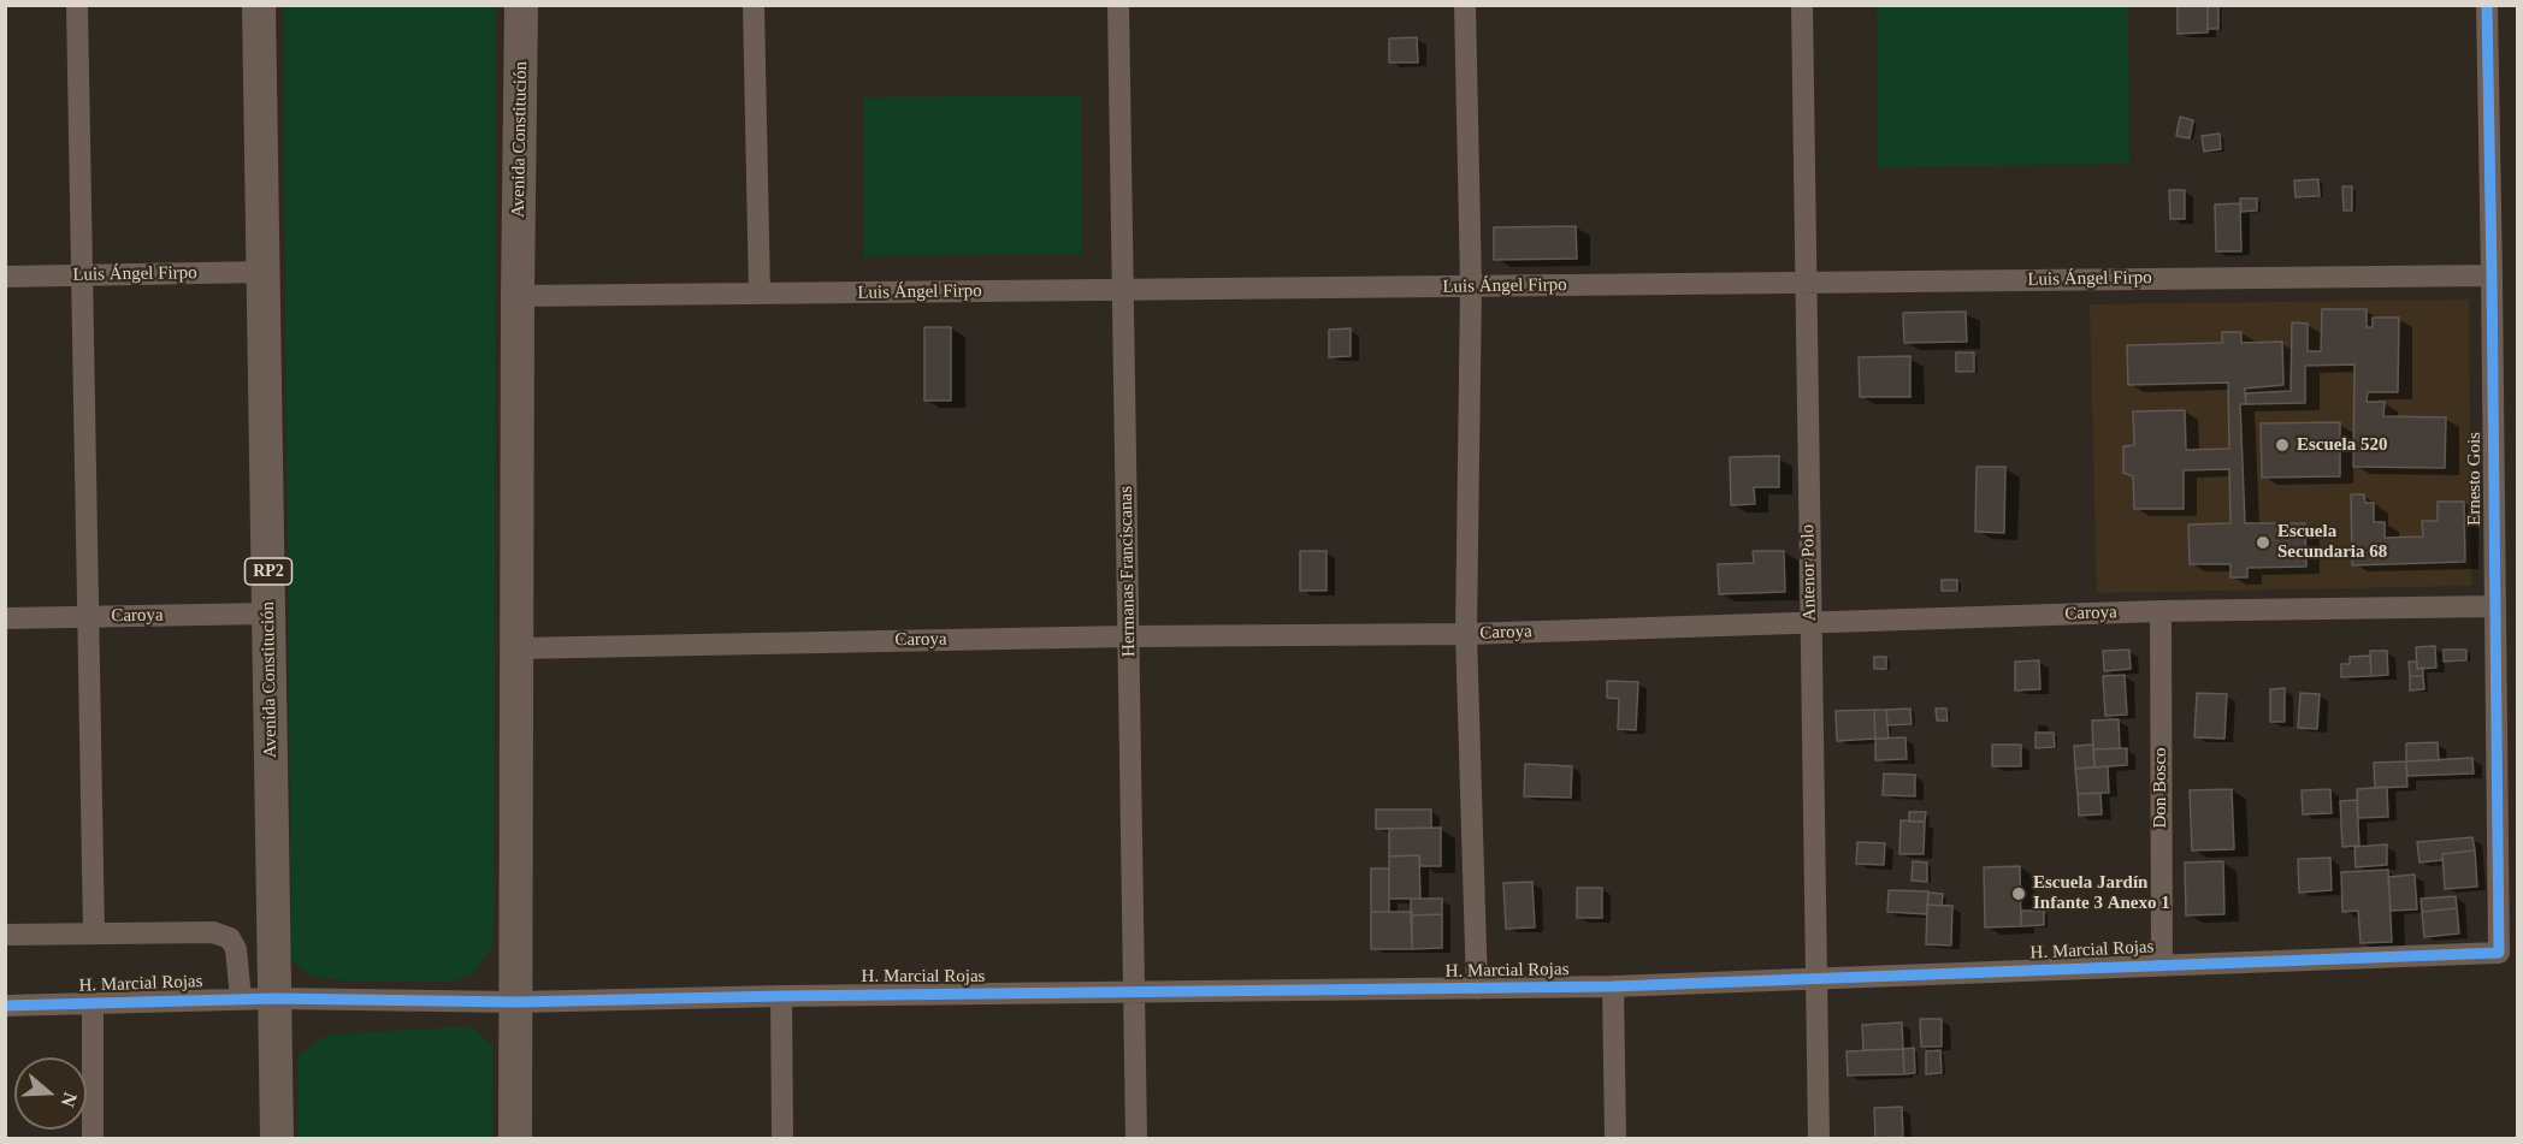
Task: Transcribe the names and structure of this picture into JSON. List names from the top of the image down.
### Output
{
  "streets": {
    "main road": ["Avenida Constitución", "RP2"],
    "street": [
      "Luis Ángel Firpo",
      "Ernesto Gois",
      "Hermanas Franciscanas",
      "Antenor Polo",
      "Caroya",
      "Don Bosco",
      "H. Marcial Rojas"
    ]
  },
  "crossings": [
    ["Avenida Constitución", "Luis Ángel Firpo"],
    ["Avenida Constitución", "Caroya"],
    ["Avenida Constitución", "H. Marcial Rojas"],
    ["Luis Ángel Firpo", "Ernesto Gois"],
    ["Luis Ángel Firpo", "Hermanas Franciscanas"],
    ["Luis Ángel Firpo", "Antenor Polo"],
    ["Ernesto Gois", "Caroya"],
    ["Ernesto Gois", "H. Marcial Rojas"],
    ["Hermanas Franciscanas", "Caroya"],
    ["Hermanas Franciscanas", "H. Marcial Rojas"],
    ["Antenor Polo", "Caroya"],
    ["Antenor Polo", "H. Marcial Rojas"],
    ["Caroya", "Don Bosco"],
    ["Don Bosco", "H. Marcial Rojas"]
  ],
  "places": ["Escuela 520", "Escuela Secundaria 68", "Escuela Jardín Infante 3 Anexo 1"],
  "north": "right"
}
